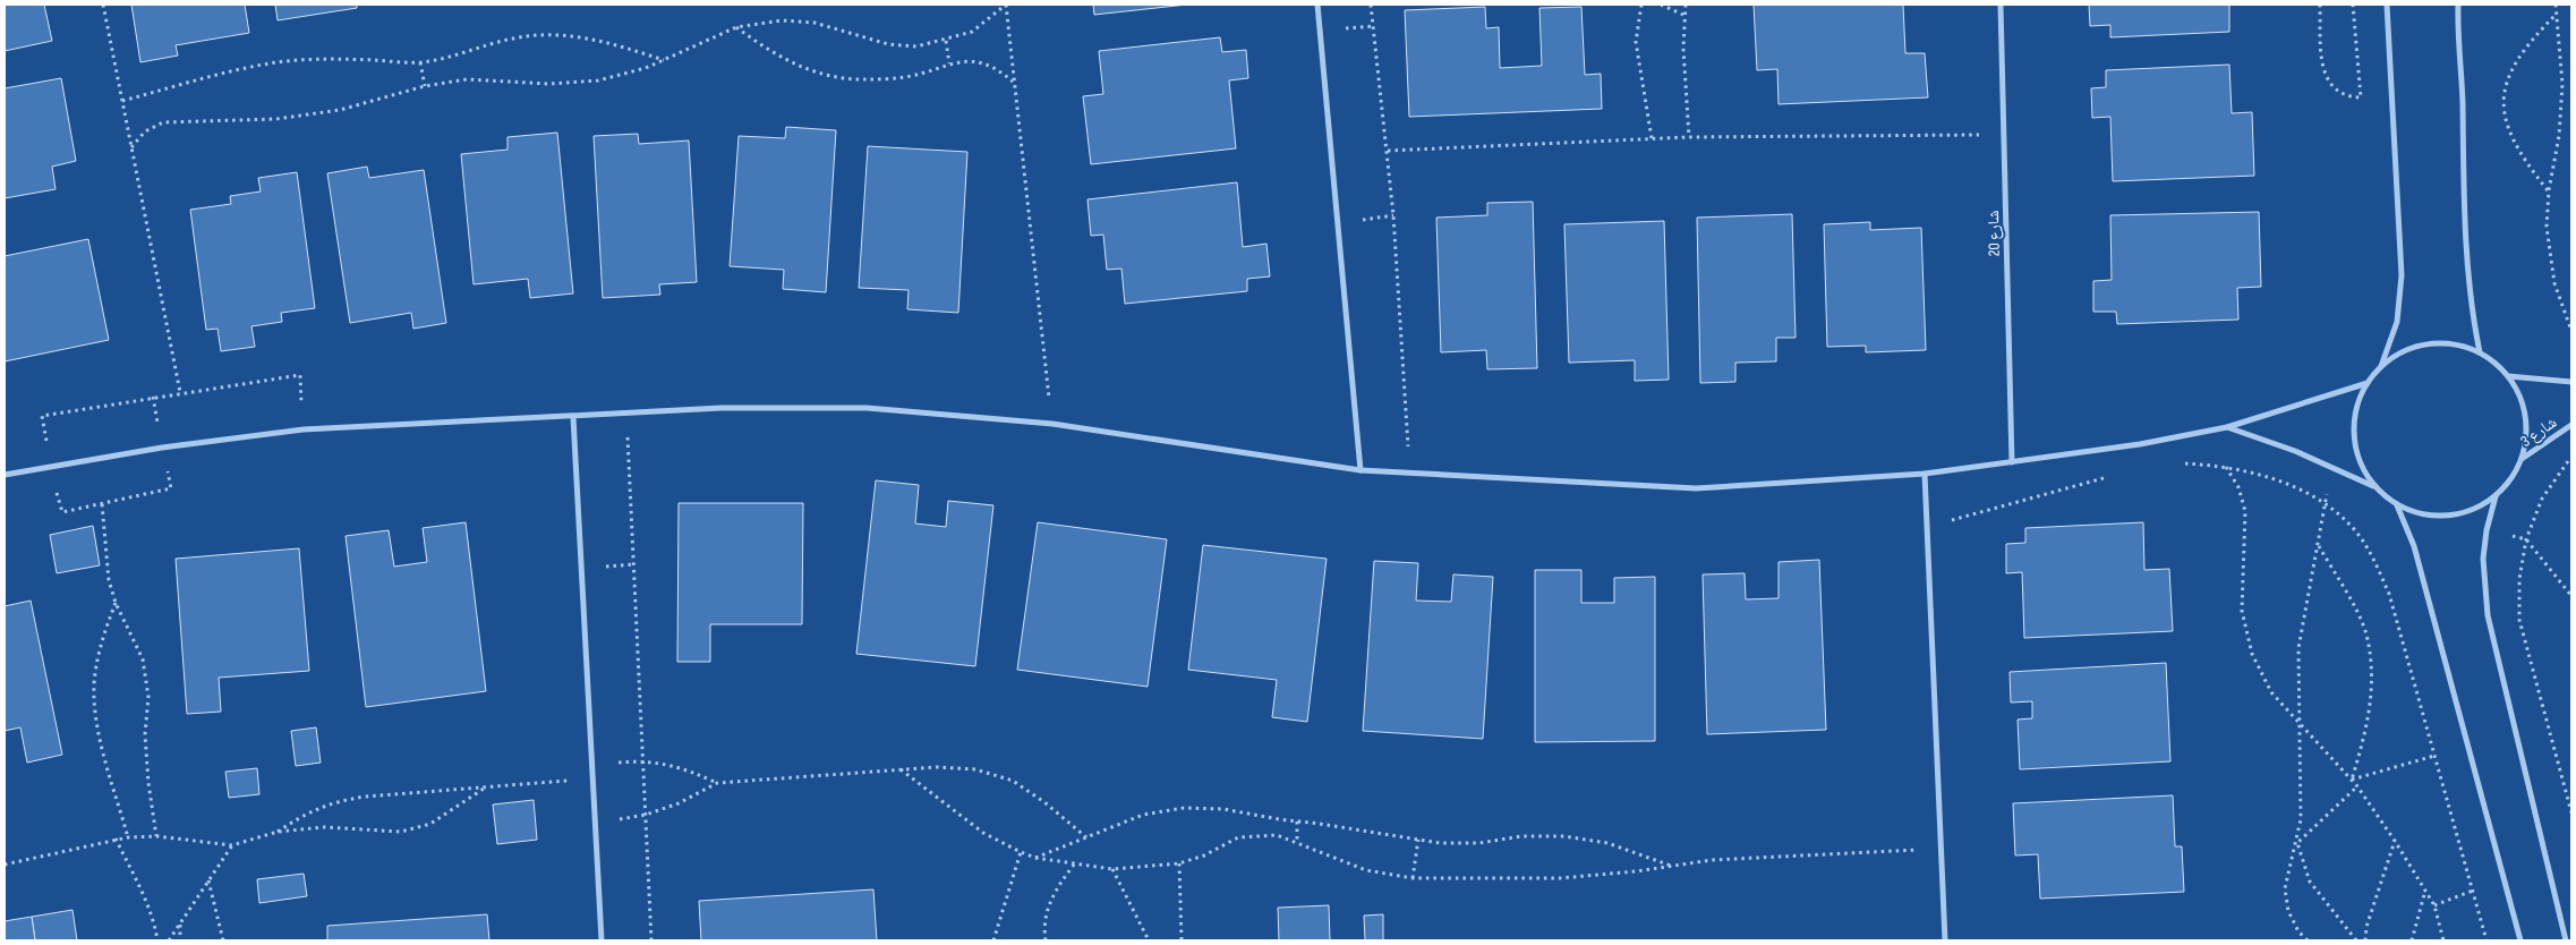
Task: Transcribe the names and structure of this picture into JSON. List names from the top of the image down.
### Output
{
  "streets": {
    "street": ["شارع 20", "شارع 3"]
  }
}
